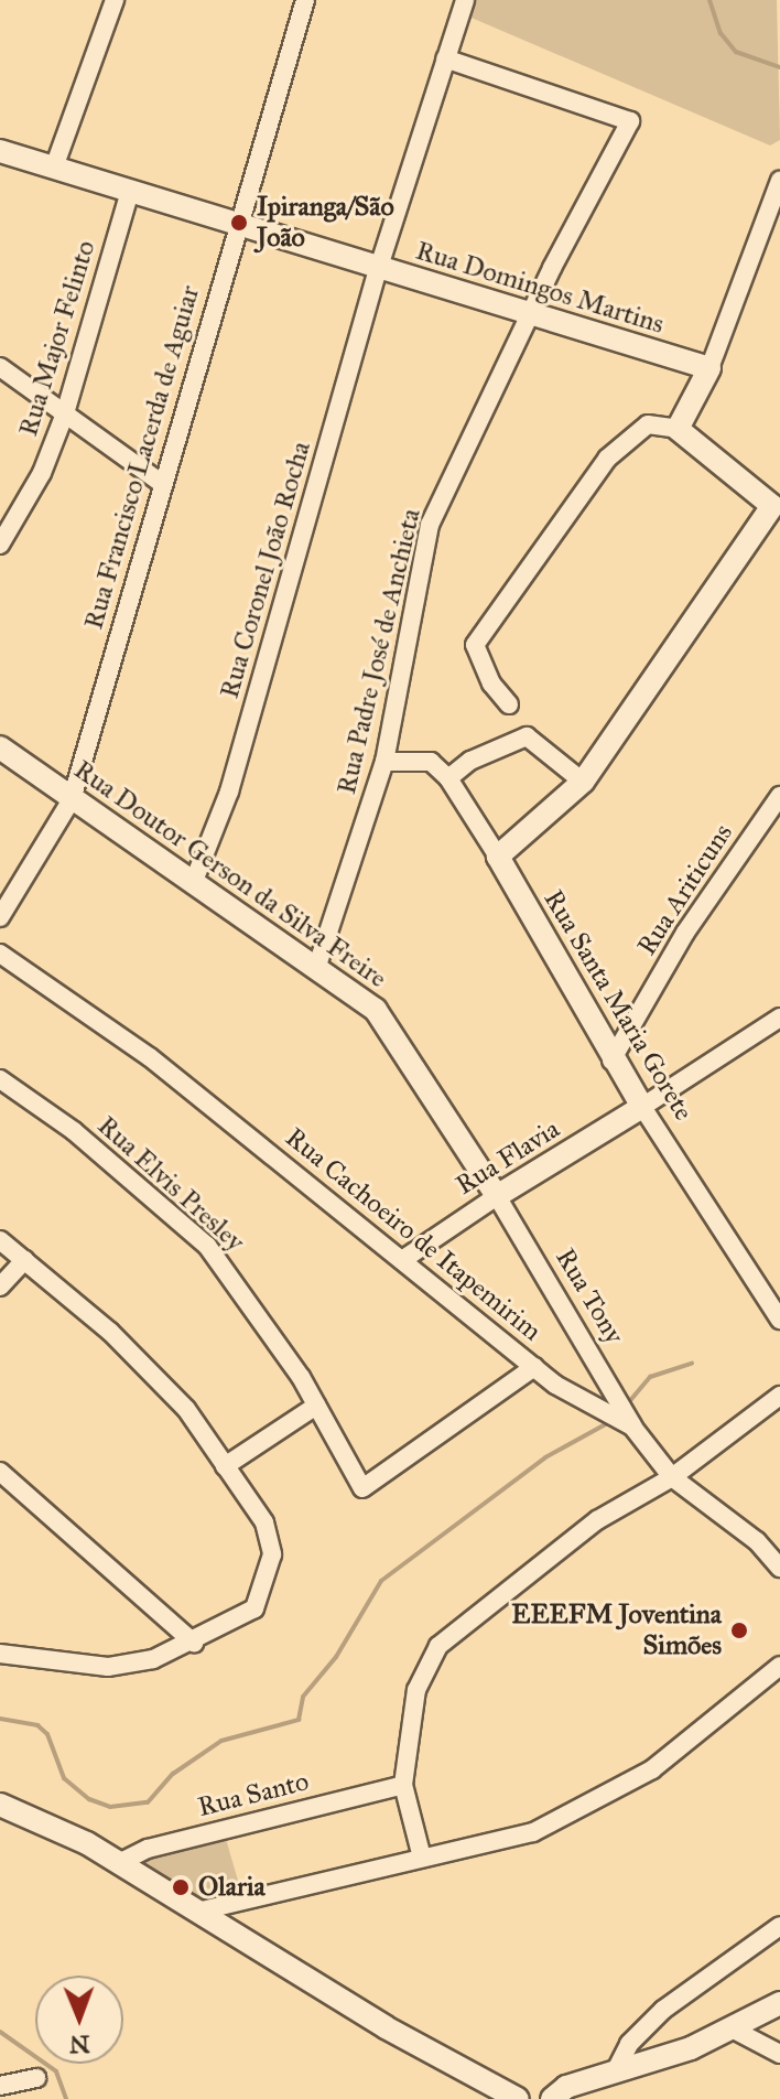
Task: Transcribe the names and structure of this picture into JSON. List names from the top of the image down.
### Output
{
  "streets": {
    "street": [
      "Rua Domingos Martins",
      "Rua Major Felinto",
      "Rua Francisco Lacerda de Aguiar",
      "Rua Coronel João Rocha",
      "Rua Padre José de Anchieta",
      "Rua Doutor Gerson da Silva Freire",
      "Rua Ariticuns",
      "Rua Santa Maria Gorete",
      "Rua Flavia",
      "Rua Elvis Presley",
      "Rua Cachoeiro de Itapemirim",
      "Rua Tony",
      "Rua Santo"
    ]
  },
  "crossings": [
    ["Rua Domingos Martins", "Rua Major Felinto"],
    ["Rua Domingos Martins", "Rua Francisco Lacerda de Aguiar"],
    ["Rua Domingos Martins", "Rua Coronel João Rocha"],
    ["Rua Domingos Martins", "Rua Padre José de Anchieta"],
    ["Rua Francisco Lacerda de Aguiar", "Rua Doutor Gerson da Silva Freire"],
    ["Rua Coronel João Rocha", "Rua Padre José de Anchieta"],
    ["Rua Coronel João Rocha", "Rua Doutor Gerson da Silva Freire"],
    ["Rua Padre José de Anchieta", "Rua Doutor Gerson da Silva Freire"],
    ["Rua Doutor Gerson da Silva Freire", "Rua Flavia"],
    ["Rua Doutor Gerson da Silva Freire", "Rua Tony"],
    ["Rua Ariticuns", "Rua Santa Maria Gorete"],
    ["Rua Santa Maria Gorete", "Rua Flavia"],
    ["Rua Flavia", "Rua Cachoeiro de Itapemirim"],
    ["Rua Flavia", "Rua Tony"],
    ["Rua Elvis Presley", "Rua Cachoeiro de Itapemirim"],
    ["Rua Cachoeiro de Itapemirim", "Rua Tony"]
  ],
  "places": ["Ipiranga/São João", "EEEFM Joventina Simões", "Olaria"],
  "north": "bottom"
}
